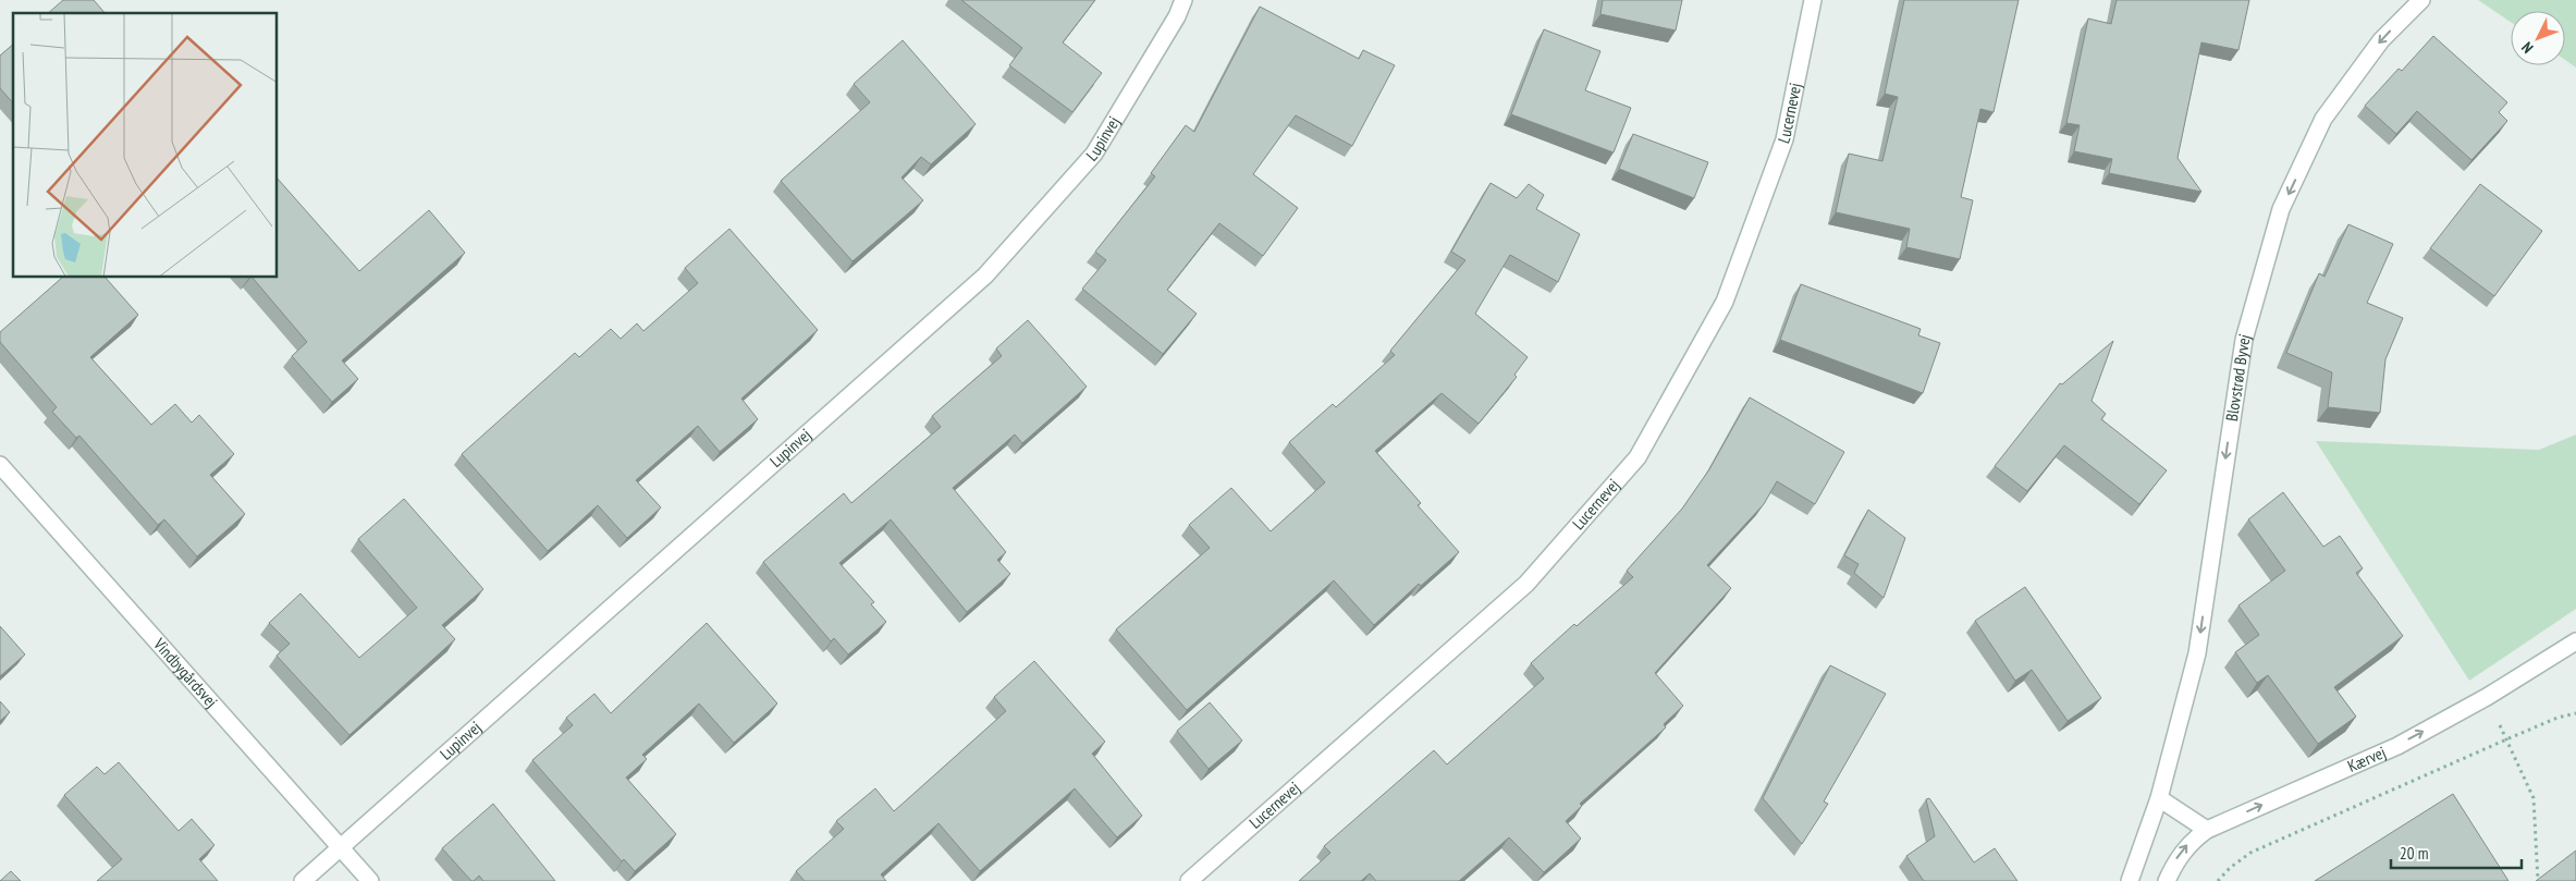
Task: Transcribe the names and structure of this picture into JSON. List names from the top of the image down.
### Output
{
  "streets": {
    "street": [
      "Lucernevej",
      "Lupinvej",
      "Blovstrød Byvej",
      "Vindbygårdsvej",
      "Kærvej"
    ]
  },
  "crossings": [
    ["Lupinvej", "Vindbygårdsvej"]
  ],
  "one_way": ["Blovstrød Byvej", "Kærvej"],
  "scale_bar": "20 m",
  "north": "bottom left"
}
